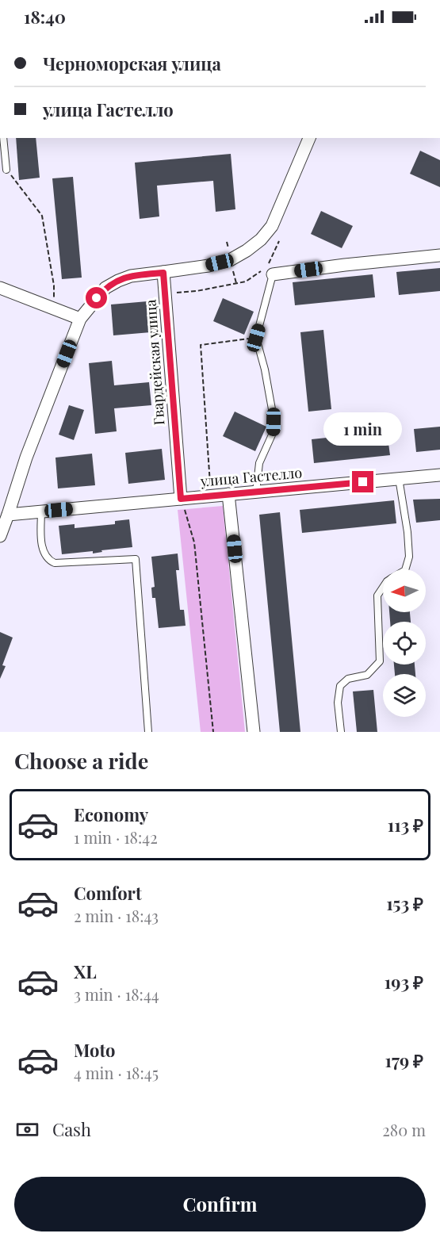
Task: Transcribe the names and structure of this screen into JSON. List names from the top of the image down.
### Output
{
  "streets": {
    "street": ["Гвардейская улица", "улица Гастелло"]
  },
  "crossings": [
    ["Гвардейская улица", "улица Гастелло"]
  ],
  "north": "left",
  "page": {
    "status": "18:40",
    "banner": ["Черноморская улица", "улица Гастелло"],
    "bubble": "1 min",
    "heading": "Choose a ride",
    "list": [
      {
        "name": "Economy",
        "note": "1 min · 18:42",
        "value": "113 ₽"
      },
      {
        "name": "Comfort",
        "note": "2 min · 18:43",
        "value": "153 ₽"
      },
      {
        "name": "XL",
        "note": "3 min · 18:44",
        "value": "193 ₽"
      },
      {
        "name": "Moto",
        "note": "4 min · 18:45",
        "value": "179 ₽"
      }
    ],
    "pay": ["Cash", "280 m"],
    "buttons": "Confirm"
  }
}
